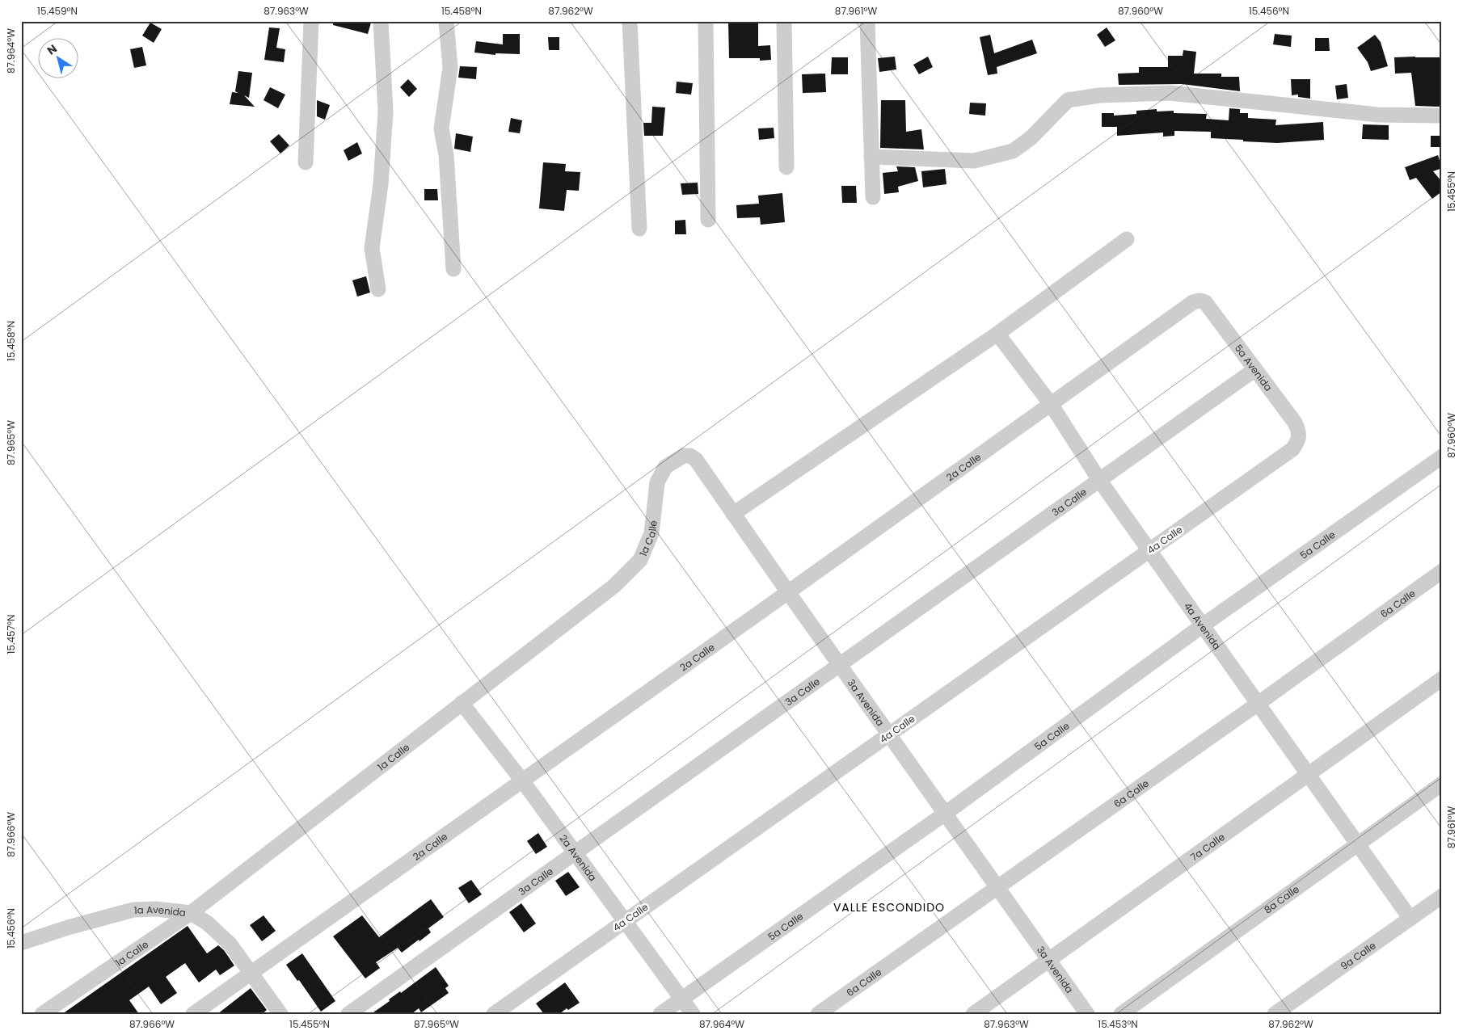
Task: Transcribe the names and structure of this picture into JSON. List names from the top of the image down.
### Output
{
  "streets": {
    "street": [
      "5a Avenida",
      "2a Calle",
      "3a Calle",
      "1a Calle",
      "4a Calle",
      "5a Calle",
      "6a Calle",
      "4a Avenida",
      "3a Avenida",
      "7a Calle",
      "2a Avenida",
      "8a Calle",
      "1a Avenida",
      "9a Calle"
    ]
  },
  "crossings": [
    ["5a Avenida", "2a Calle"],
    ["5a Avenida", "3a Calle"],
    ["5a Avenida", "4a Calle"],
    ["2a Calle", "4a Avenida"],
    ["2a Calle", "3a Avenida"],
    ["2a Calle", "2a Avenida"],
    ["2a Calle", "1a Avenida"],
    ["3a Calle", "4a Avenida"],
    ["3a Calle", "3a Avenida"],
    ["3a Calle", "2a Avenida"],
    ["1a Calle", "3a Avenida"],
    ["1a Calle", "2a Avenida"],
    ["1a Calle", "1a Avenida"],
    ["4a Calle", "4a Avenida"],
    ["4a Calle", "3a Avenida"],
    ["4a Calle", "2a Avenida"],
    ["5a Calle", "4a Avenida"],
    ["5a Calle", "3a Avenida"],
    ["5a Calle", "2a Avenida"],
    ["6a Calle", "4a Avenida"],
    ["6a Calle", "3a Avenida"],
    ["4a Avenida", "7a Calle"],
    ["4a Avenida", "8a Calle"],
    ["4a Avenida", "9a Calle"],
    ["3a Avenida", "7a Calle"]
  ],
  "districts": ["VALLE ESCONDIDO"],
  "north": "top left",
  "coordinates": [
    "15.459°N",
    "87.963°W",
    "15.458°N",
    "87.962°W",
    "87.961°W",
    "87.960°W",
    "15.456°N",
    "87.964°W",
    "15.455°N",
    "87.965°W",
    "15.457°N",
    "87.966°W",
    "15.453°N"
  ]
}
